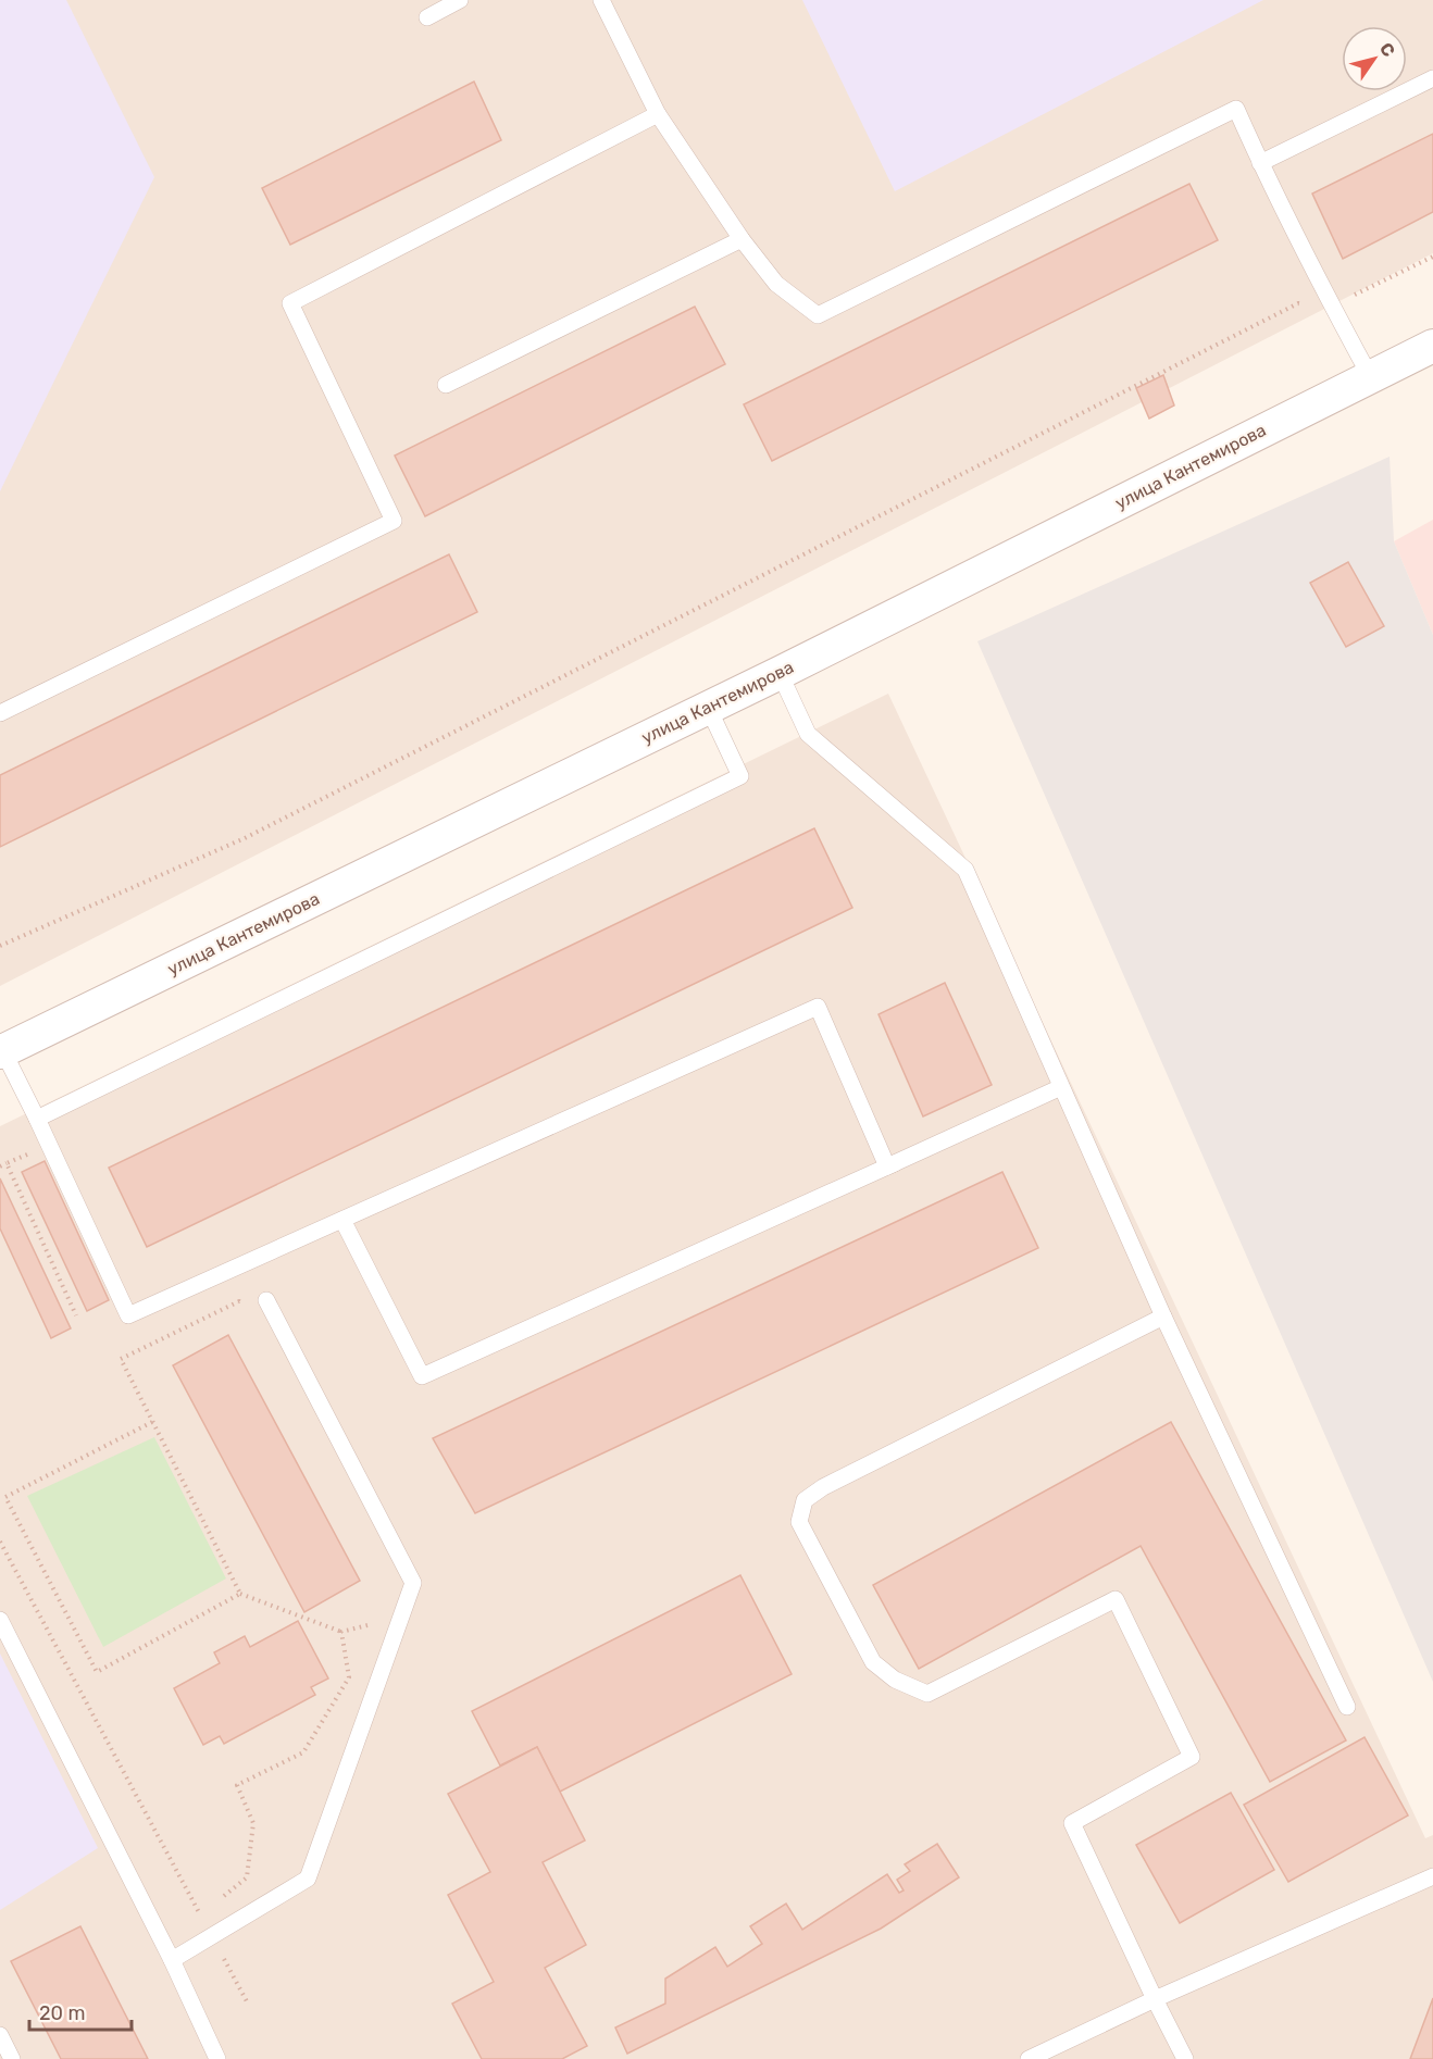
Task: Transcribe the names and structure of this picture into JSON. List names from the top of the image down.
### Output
{
  "streets": {
    "street": ["улица Кантемирова"]
  },
  "scale_bar": "20 m",
  "north": "top right"
}
